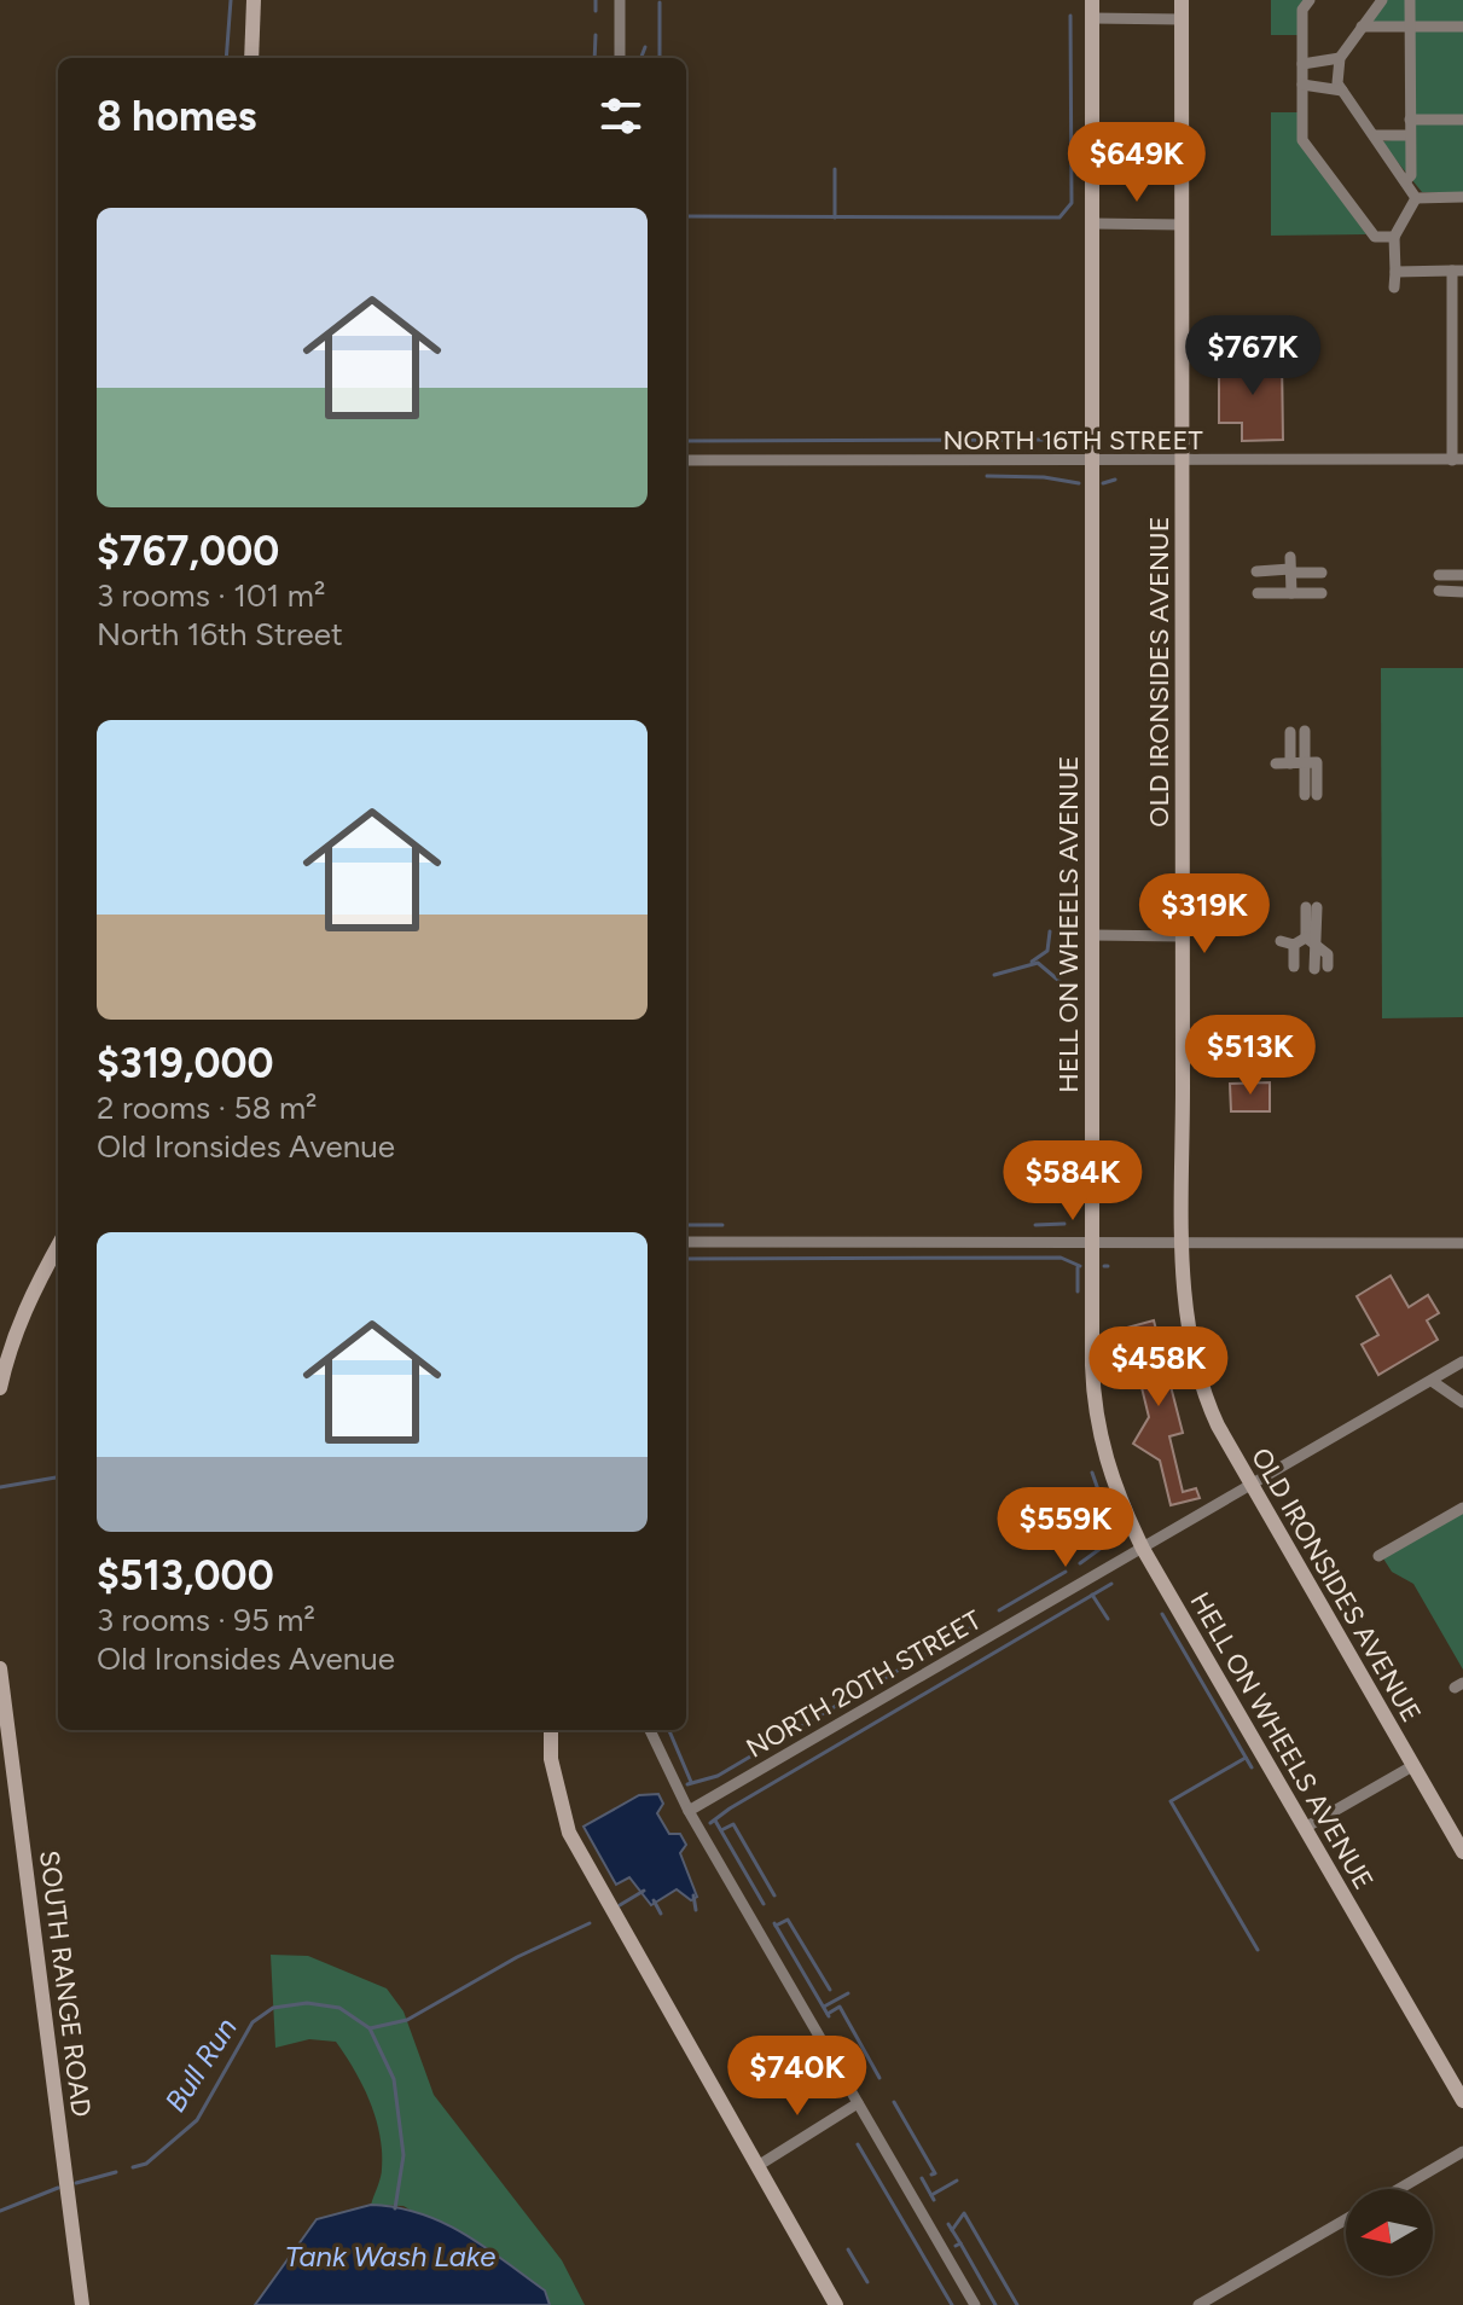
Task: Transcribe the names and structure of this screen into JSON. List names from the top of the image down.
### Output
{
  "streets": {
    "street": [
      "NORTH 16TH STREET",
      "OLD IRONSIDES AVENUE",
      "HELL ON WHEELS AVENUE",
      "NORTH 20TH STREET",
      "SOUTH RANGE ROAD"
    ]
  },
  "crossings": [
    ["NORTH 16TH STREET", "OLD IRONSIDES AVENUE"],
    ["NORTH 16TH STREET", "HELL ON WHEELS AVENUE"],
    ["OLD IRONSIDES AVENUE", "NORTH 20TH STREET"],
    ["HELL ON WHEELS AVENUE", "NORTH 20TH STREET"]
  ],
  "water": ["Bull Run", "Tank Wash Lake"],
  "north": "left",
  "page": {
    "heading": "8 homes",
    "price": [
      "$649K",
      "$767K",
      "$319K",
      "$513K",
      "$584K",
      "$458K",
      "$559K",
      "$740K"
    ],
    "list": [
      {
        "name": "$767,000",
        "note": "3 rooms · 101 m² · North 16th Street"
      },
      {
        "name": "$319,000",
        "note": "2 rooms · 58 m² · Old Ironsides Avenue"
      },
      {
        "name": "$513,000",
        "note": "3 rooms · 95 m² · Old Ironsides Avenue"
      }
    ]
  }
}
